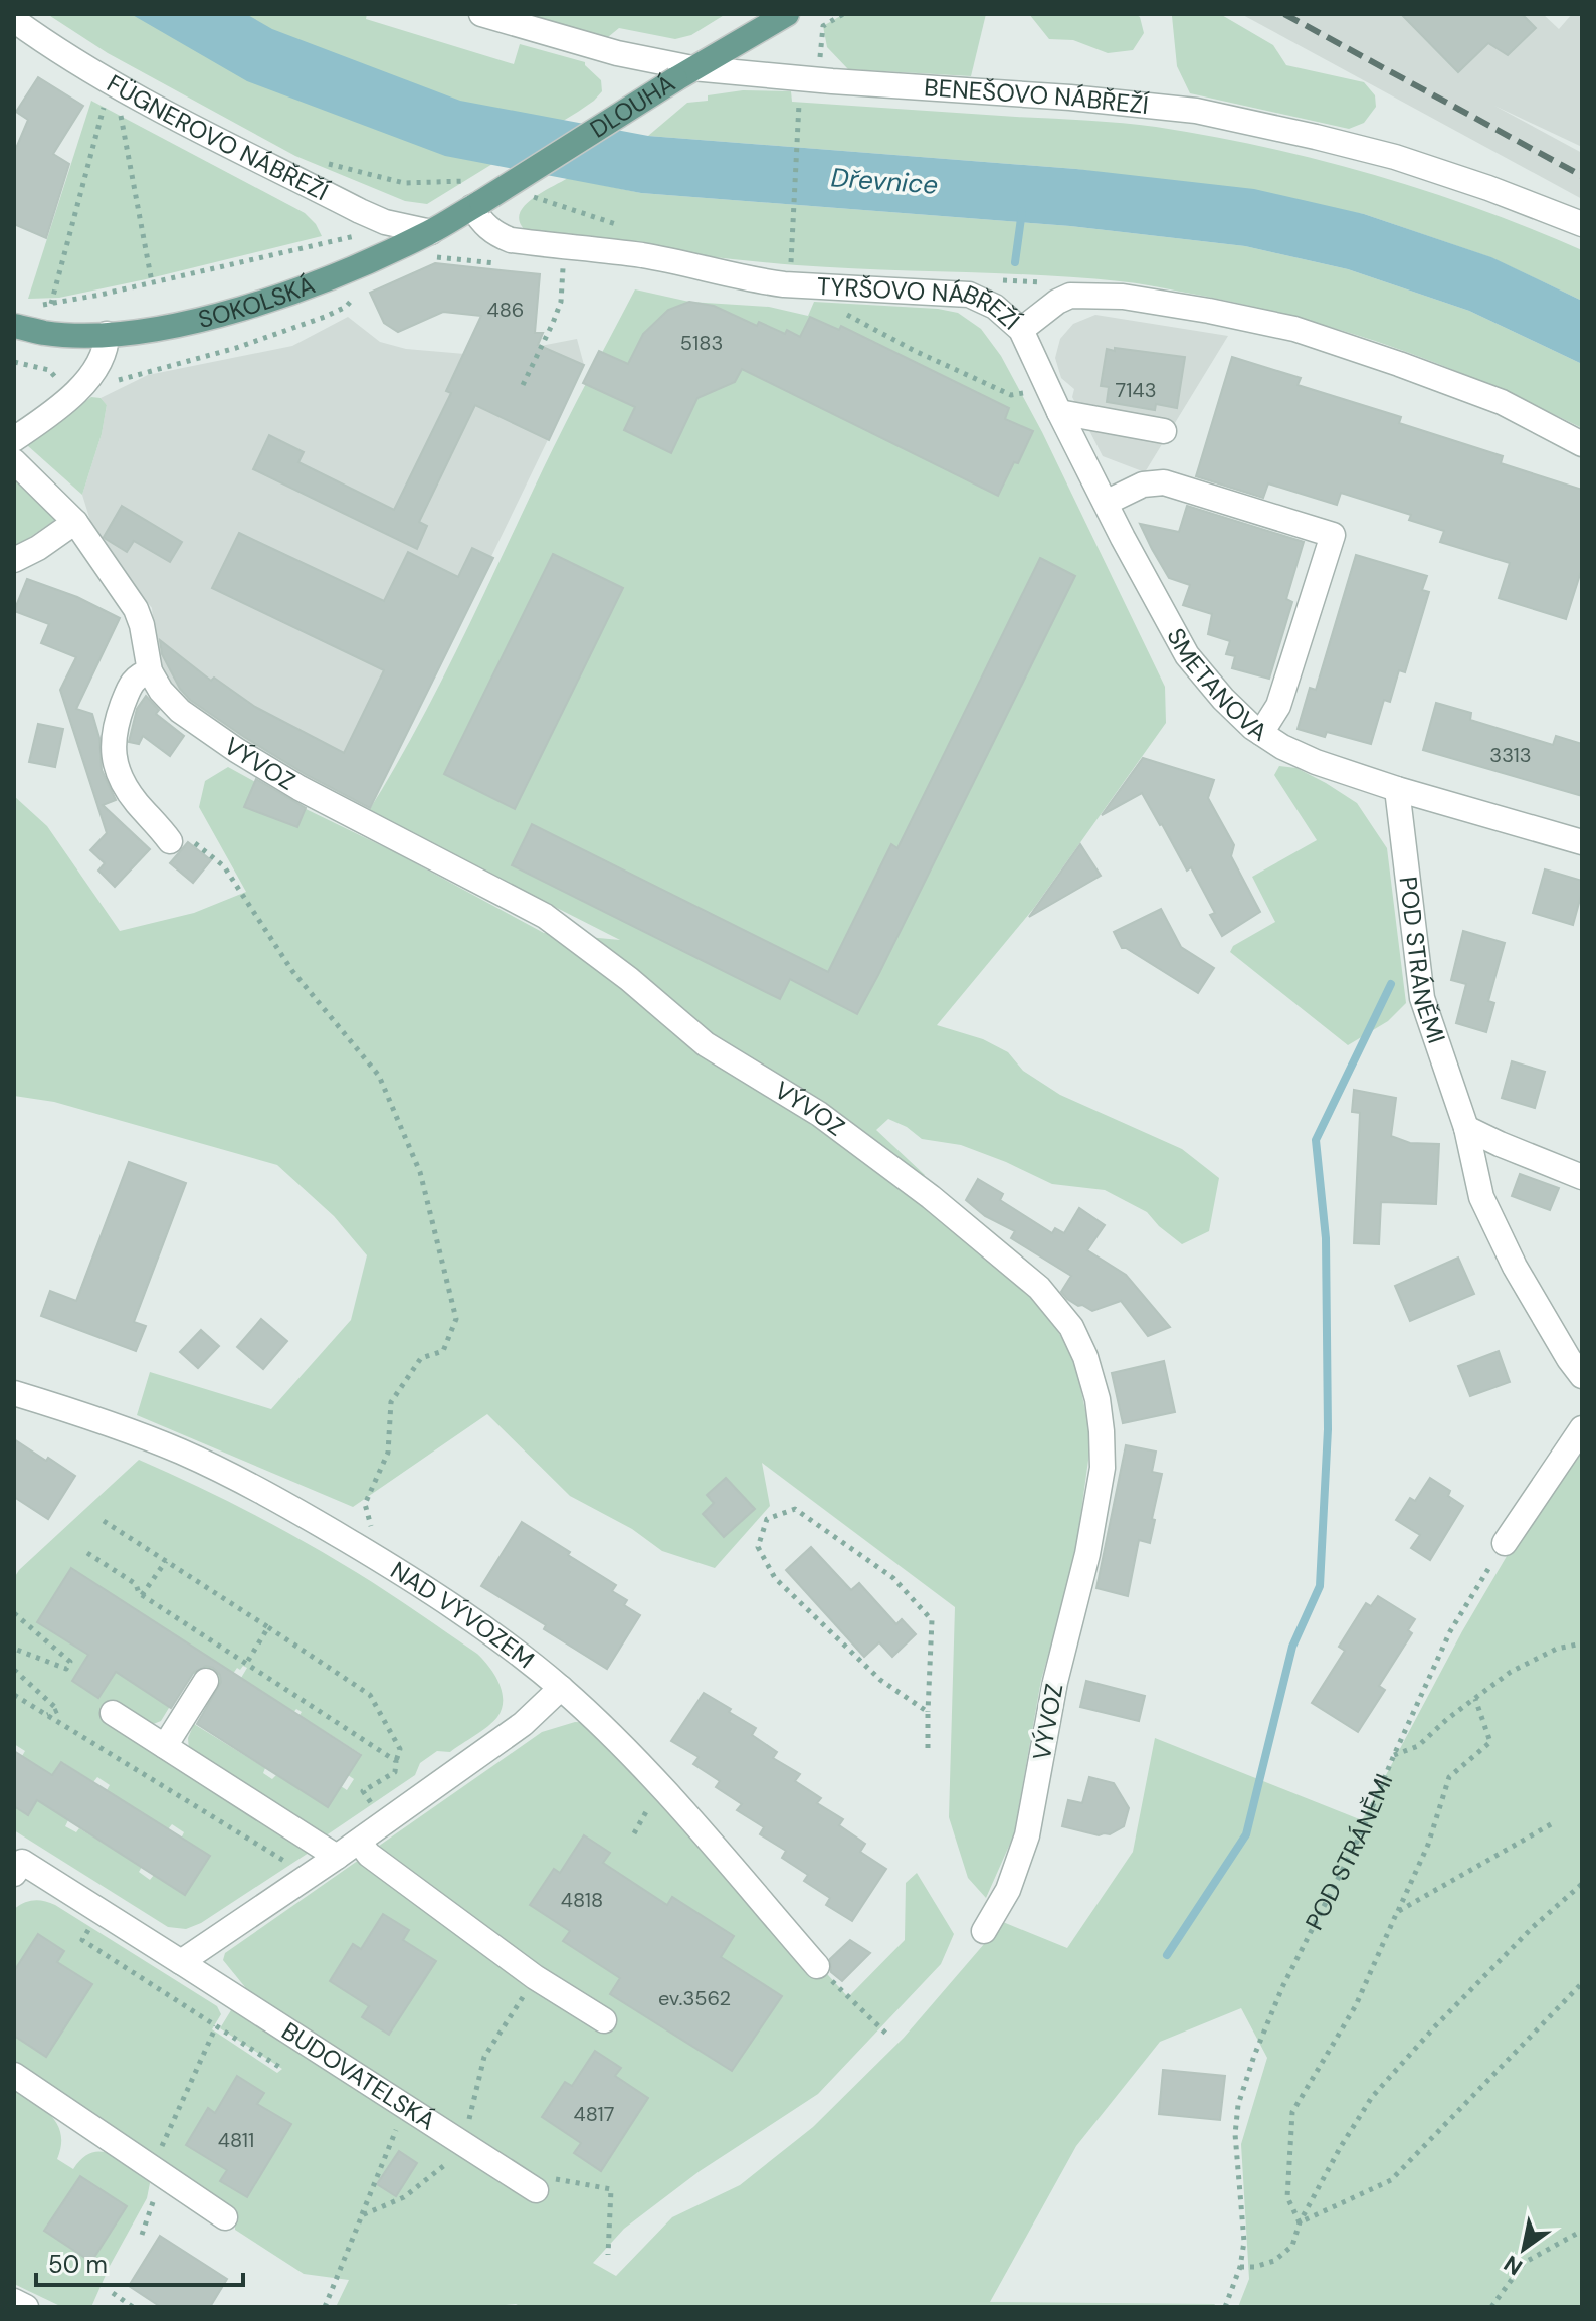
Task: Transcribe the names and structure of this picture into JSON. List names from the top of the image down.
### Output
{
  "streets": {
    "main road": ["DLOUHÁ", "SOKOLSKÁ"],
    "street": [
      "BENEŠOVO NÁBŘEŽÍ",
      "FÜGNEROVO NÁBŘEŽÍ",
      "TYRŠOVO NÁBŘEŽÍ",
      "SMETANOVA",
      "VÝVOZ",
      "POD STRÁNĚMI",
      "NAD VÝVOZEM",
      "BUDOVATELSKÁ"
    ]
  },
  "crossings": [
    ["BENEŠOVO NÁBŘEŽÍ", "DLOUHÁ"],
    ["DLOUHÁ", "SOKOLSKÁ"],
    ["DLOUHÁ", "TYRŠOVO NÁBŘEŽÍ"],
    ["FÜGNEROVO NÁBŘEŽÍ", "SOKOLSKÁ"],
    ["SOKOLSKÁ", "TYRŠOVO NÁBŘEŽÍ"],
    ["TYRŠOVO NÁBŘEŽÍ", "SMETANOVA"],
    ["SMETANOVA", "POD STRÁNĚMI"]
  ],
  "water": ["Dřevnice"],
  "house_numbers": [
    "486",
    "5183",
    "7143",
    "3313",
    "4818",
    "ev.3562",
    "4817",
    "4811"
  ],
  "scale_bar": "50 m",
  "north": "bottom left"
}
